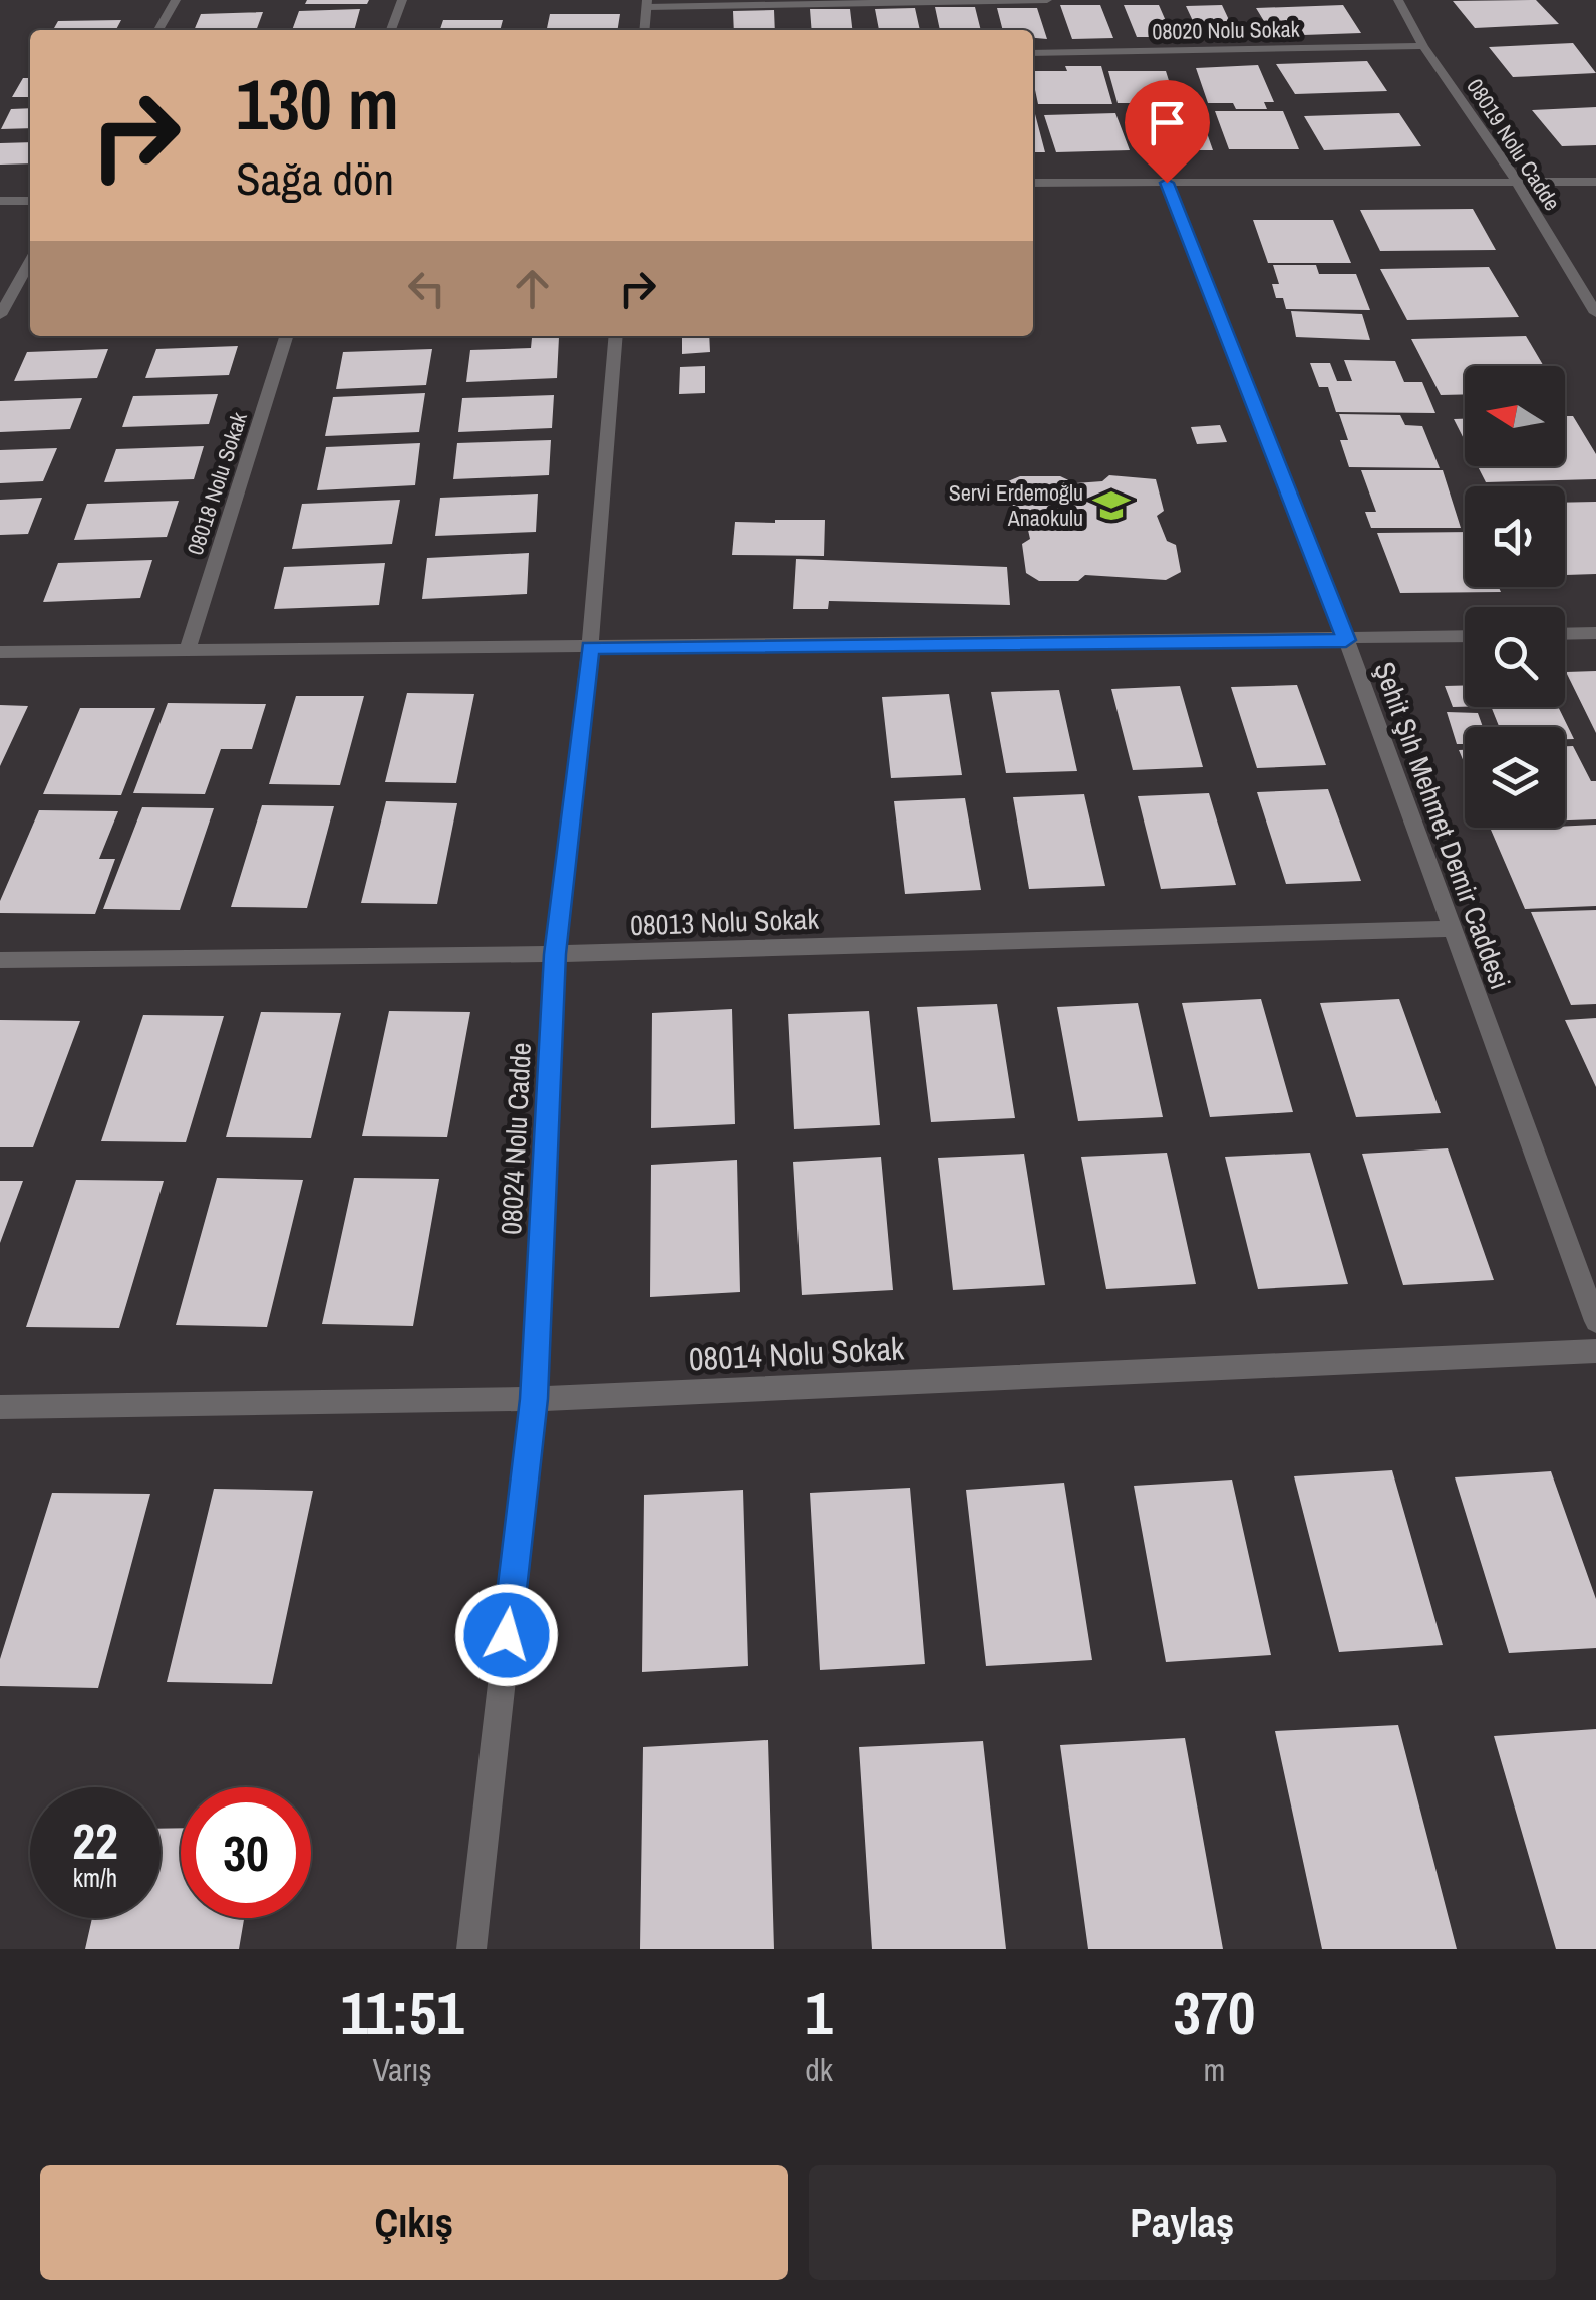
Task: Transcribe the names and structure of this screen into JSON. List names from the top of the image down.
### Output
{
  "streets": {
    "street": [
      "08020 Nolu Sokak",
      "08019 Nolu Cadde",
      "08018 Nolu Sokak",
      "Şehit Şıh Mehmet Demir Caddesi",
      "08013 Nolu Sokak",
      "08024 Nolu Cadde",
      "08014 Nolu Sokak"
    ]
  },
  "crossings": [
    ["08020 Nolu Sokak", "08019 Nolu Cadde"],
    ["Şehit Şıh Mehmet Demir Caddesi", "08013 Nolu Sokak"],
    ["08013 Nolu Sokak", "08024 Nolu Cadde"],
    ["08024 Nolu Cadde", "08014 Nolu Sokak"]
  ],
  "places": {
    "school or university": ["Servi Erdemoğlu Anaokulu"]
  },
  "north": "left",
  "page": {
    "turn": ["130 m", "Sağa dön"],
    "speed": "22 km/h",
    "limit": "30",
    "eta": [
      "11:51",
      "Varış",
      "1",
      "dk",
      "370",
      "m"
    ],
    "buttons": ["Çıkış", "Paylaş"]
  }
}
